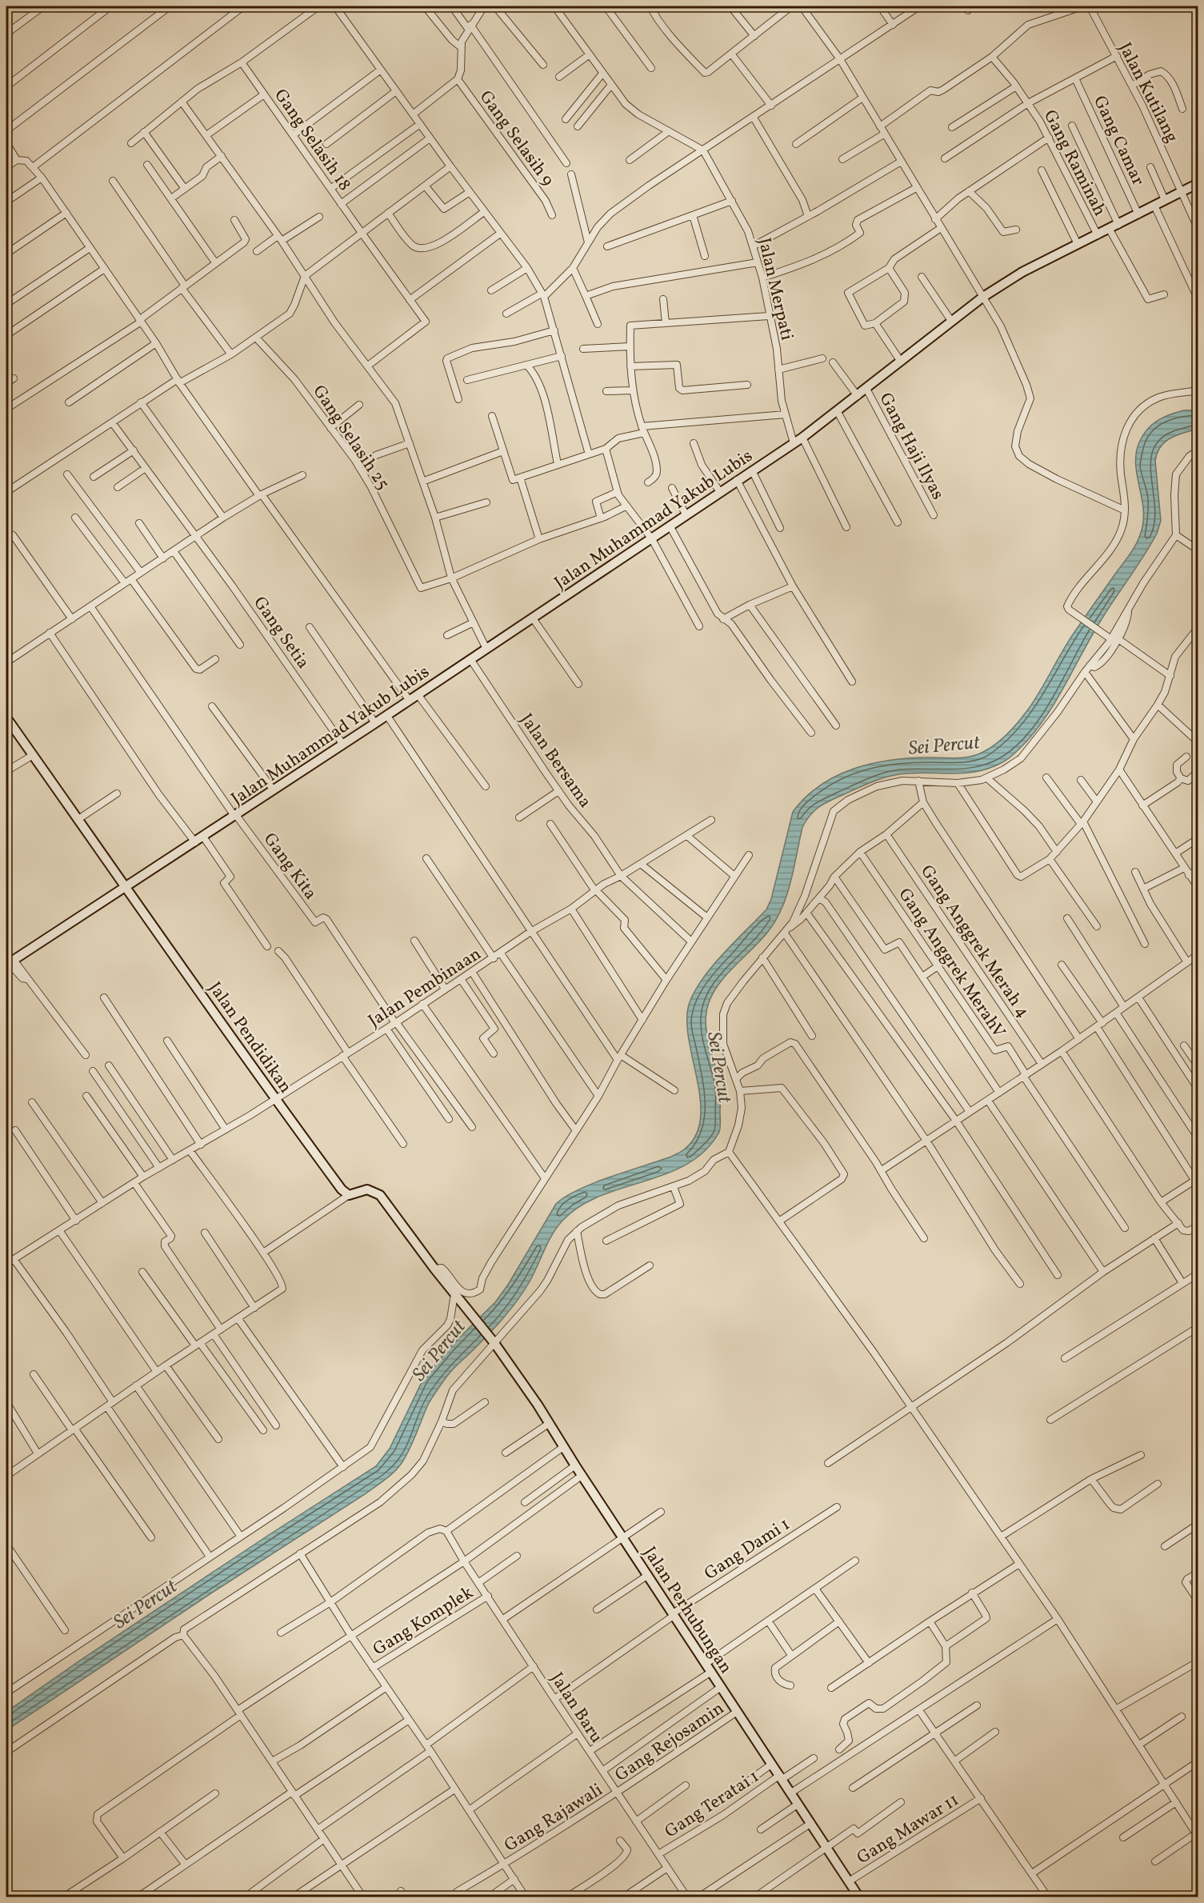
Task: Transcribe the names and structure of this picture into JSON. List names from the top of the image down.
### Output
{
  "streets": {
    "main road": ["Jalan Muhammad Yakub Lubis", "Jalan Pendidikan", "Jalan Perhubungan"],
    "street": [
      "Jalan Kutilang",
      "Gang Selasih 9",
      "Gang Selasih 18",
      "Gang Camar",
      "Gang Raminah",
      "Jalan Merpati",
      "Gang Selasih 25",
      "Gang Haji Ilyas",
      "Gang Setia",
      "Jalan Bersama",
      "Gang Kita",
      "Gang Anggrek Merah 4",
      "Gang Anggrek MerahV",
      "Jalan Pembinaan",
      "Gang Dami 1",
      "Gang Komplek",
      "Jalan Baru",
      "Gang Rejosamin",
      "Gang Teratai 1",
      "Gang Rajawali",
      "Gang Mawar 11"
    ]
  },
  "crossings": [
    ["Jalan Kutilang", "Jalan Muhammad Yakub Lubis"],
    ["Gang Camar", "Jalan Muhammad Yakub Lubis"],
    ["Gang Raminah", "Jalan Muhammad Yakub Lubis"],
    ["Jalan Merpati", "Jalan Muhammad Yakub Lubis"],
    ["Gang Haji Ilyas", "Jalan Muhammad Yakub Lubis"],
    ["Jalan Muhammad Yakub Lubis", "Gang Setia"],
    ["Jalan Muhammad Yakub Lubis", "Jalan Bersama"],
    ["Jalan Muhammad Yakub Lubis", "Gang Kita"],
    ["Jalan Muhammad Yakub Lubis", "Jalan Pendidikan"],
    ["Jalan Bersama", "Jalan Pembinaan"],
    ["Gang Kita", "Jalan Pembinaan"],
    ["Jalan Pembinaan", "Jalan Pendidikan"],
    ["Gang Dami 1", "Jalan Perhubungan"],
    ["Gang Dami 1", "Jalan Baru"],
    ["Jalan Perhubungan", "Gang Rejosamin"],
    ["Jalan Perhubungan", "Gang Teratai 1"],
    ["Jalan Perhubungan", "Gang Mawar 11"],
    ["Gang Komplek", "Jalan Baru"],
    ["Jalan Baru", "Gang Rejosamin"],
    ["Jalan Baru", "Gang Teratai 1"],
    ["Jalan Baru", "Gang Rajawali"],
    ["Gang Rejosamin", "Gang Rajawali"]
  ],
  "water": ["Sei Percut"]
}
